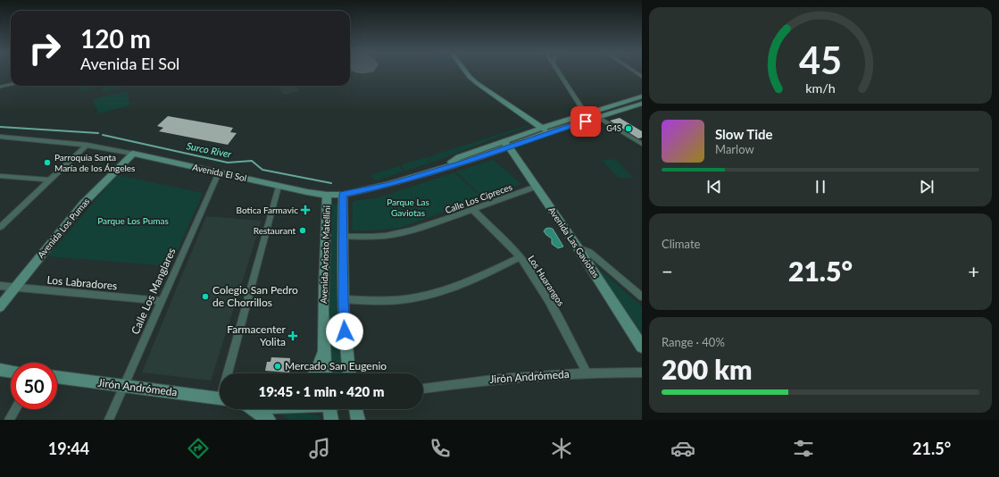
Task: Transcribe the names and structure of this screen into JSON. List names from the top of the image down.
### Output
{
  "streets": {
    "main road": [
      "Avenida El Sol",
      "Avenida Los Pumas",
      "Avenida Las Gaviotas",
      "Avenida Ariosto Matellini",
      "Jirón Andrómeda"
    ],
    "street": [
      "Calle Los Cipreces",
      "Los Huarangos",
      "Los Labradores",
      "Calle Los Manglares"
    ]
  },
  "crossings": [
    ["Avenida El Sol", "Avenida Los Pumas"],
    ["Avenida El Sol", "Avenida Las Gaviotas"],
    ["Avenida El Sol", "Avenida Ariosto Matellini"],
    ["Avenida El Sol", "Calle Los Manglares"],
    ["Calle Los Cipreces", "Avenida Las Gaviotas"],
    ["Calle Los Cipreces", "Avenida Ariosto Matellini"],
    ["Calle Los Cipreces", "Los Huarangos"],
    ["Avenida Los Pumas", "Los Labradores"],
    ["Los Huarangos", "Jirón Andrómeda"],
    ["Los Labradores", "Calle Los Manglares"],
    ["Calle Los Manglares", "Jirón Andrómeda"]
  ],
  "water": ["Surco River"],
  "parks": ["Parque Las Gaviotas", "Parque Los Pumas"],
  "places": {
    "other": [
      "G4S",
      "Parroquia Santa María de los Ángeles",
      "Restaurant",
      "Colegio San Pedro de Chorrillos",
      "Mercado San Eugenio"
    ],
    "health": ["Botica Farmavic", "Farmacenter Yolita"]
  },
  "page": {
    "turn": ["120 m", "Avenida El Sol"],
    "song": ["Slow Tide", "Marlow"],
    "tile": [
      "Climate",
      ["Range · 40%", "200 km"]
    ],
    "heat": ["−", "21.5°", "+"],
    "limit": "50",
    "trip": "19:45 · 1 min · 420 m",
    "tabs": ["19:44", "21.5°"],
    "gauge": ["45", "km/h"]
  }
}
